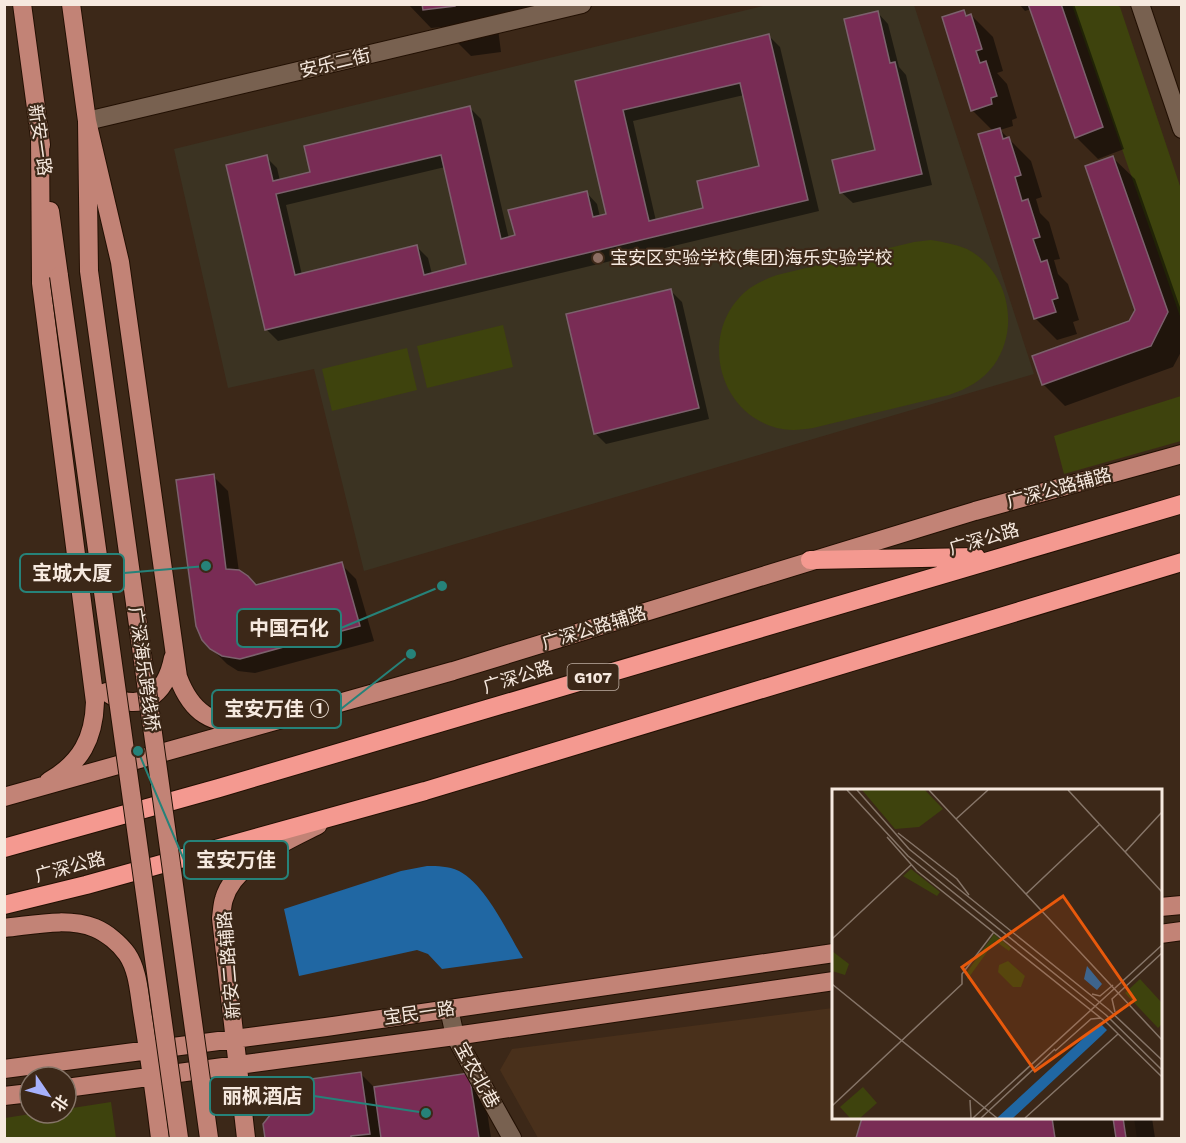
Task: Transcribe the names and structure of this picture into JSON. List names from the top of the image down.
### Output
{
  "streets": {
    "highway": ["广深公路", "G107"],
    "main road": [
      "新安一路",
      "广深公路辅路",
      "广深海乐跨线桥",
      "新安二路辅路",
      "宝民一路"
    ],
    "street": ["安乐二街", "宝农北巷"]
  },
  "crossings": [
    ["安乐二街", "广深海乐跨线桥"],
    ["新安一路", "广深海乐跨线桥"],
    ["广深公路", "新安二路辅路"],
    ["新安二路辅路", "宝民一路"],
    ["宝民一路", "宝农北巷"]
  ],
  "places": [
    "宝安区实验学校(集团)海乐实验学校",
    "宝城大厦",
    "中国石化",
    "宝安万佳 ①",
    "宝安万佳",
    "丽枫酒店"
  ],
  "north": "bottom right"
}
